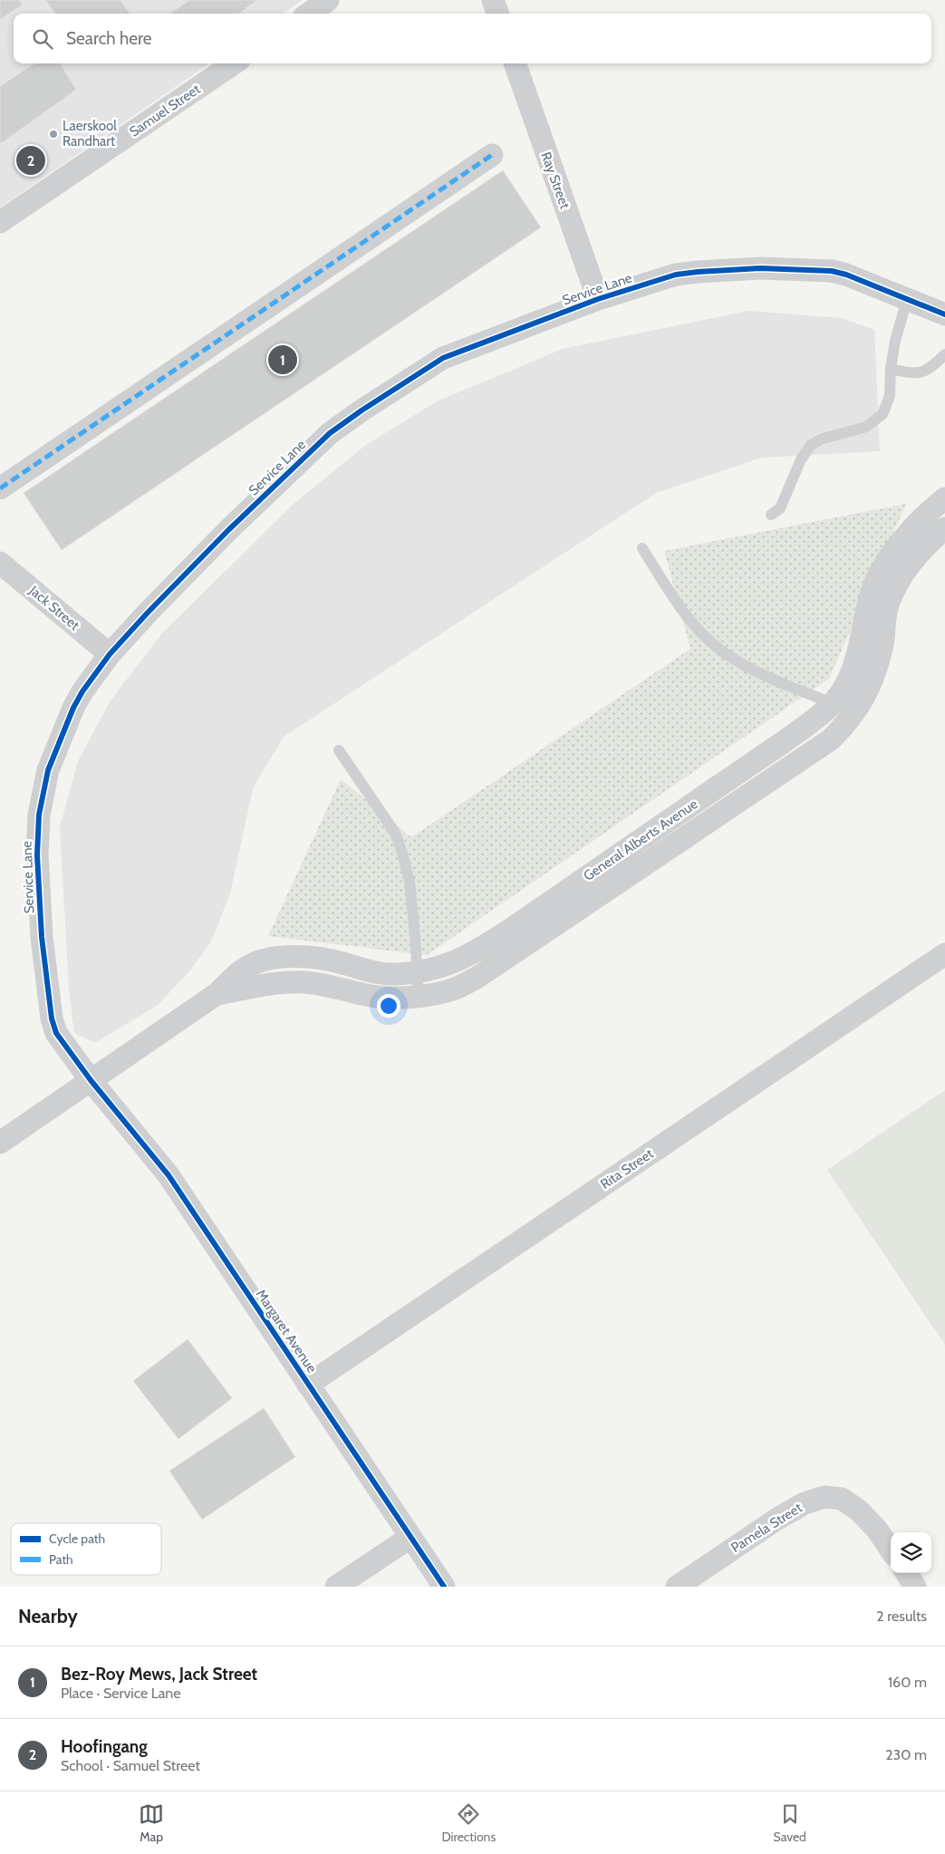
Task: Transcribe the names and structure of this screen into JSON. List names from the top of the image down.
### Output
{
  "streets": {
    "street": [
      "Samuel Street",
      "Ray Street",
      "Service Lane",
      "Jack Street",
      "General Alberts Avenue",
      "Rita Street",
      "Margaret Avenue",
      "Pamela Street"
    ]
  },
  "crossings": [
    ["Ray Street", "Service Lane"],
    ["Service Lane", "Jack Street"],
    ["Service Lane", "General Alberts Avenue"],
    ["Service Lane", "Margaret Avenue"],
    ["General Alberts Avenue", "Margaret Avenue"],
    ["Rita Street", "Margaret Avenue"]
  ],
  "places": ["Laerskool Randhart"],
  "legend": ["Cycle path", "Path"],
  "page": {
    "search": "Search here",
    "pins": ["2", "1"],
    "heading": ["Nearby", "2 results"],
    "list": [
      {
        "mark": "1",
        "name": "Bez-Roy Mews, Jack Street",
        "note": "Place · Service Lane",
        "value": "160 m"
      },
      {
        "mark": "2",
        "name": "Hoofingang",
        "note": "School · Samuel Street",
        "value": "230 m"
      }
    ],
    "nav": ["Map", "Directions", "Saved"]
  }
}
